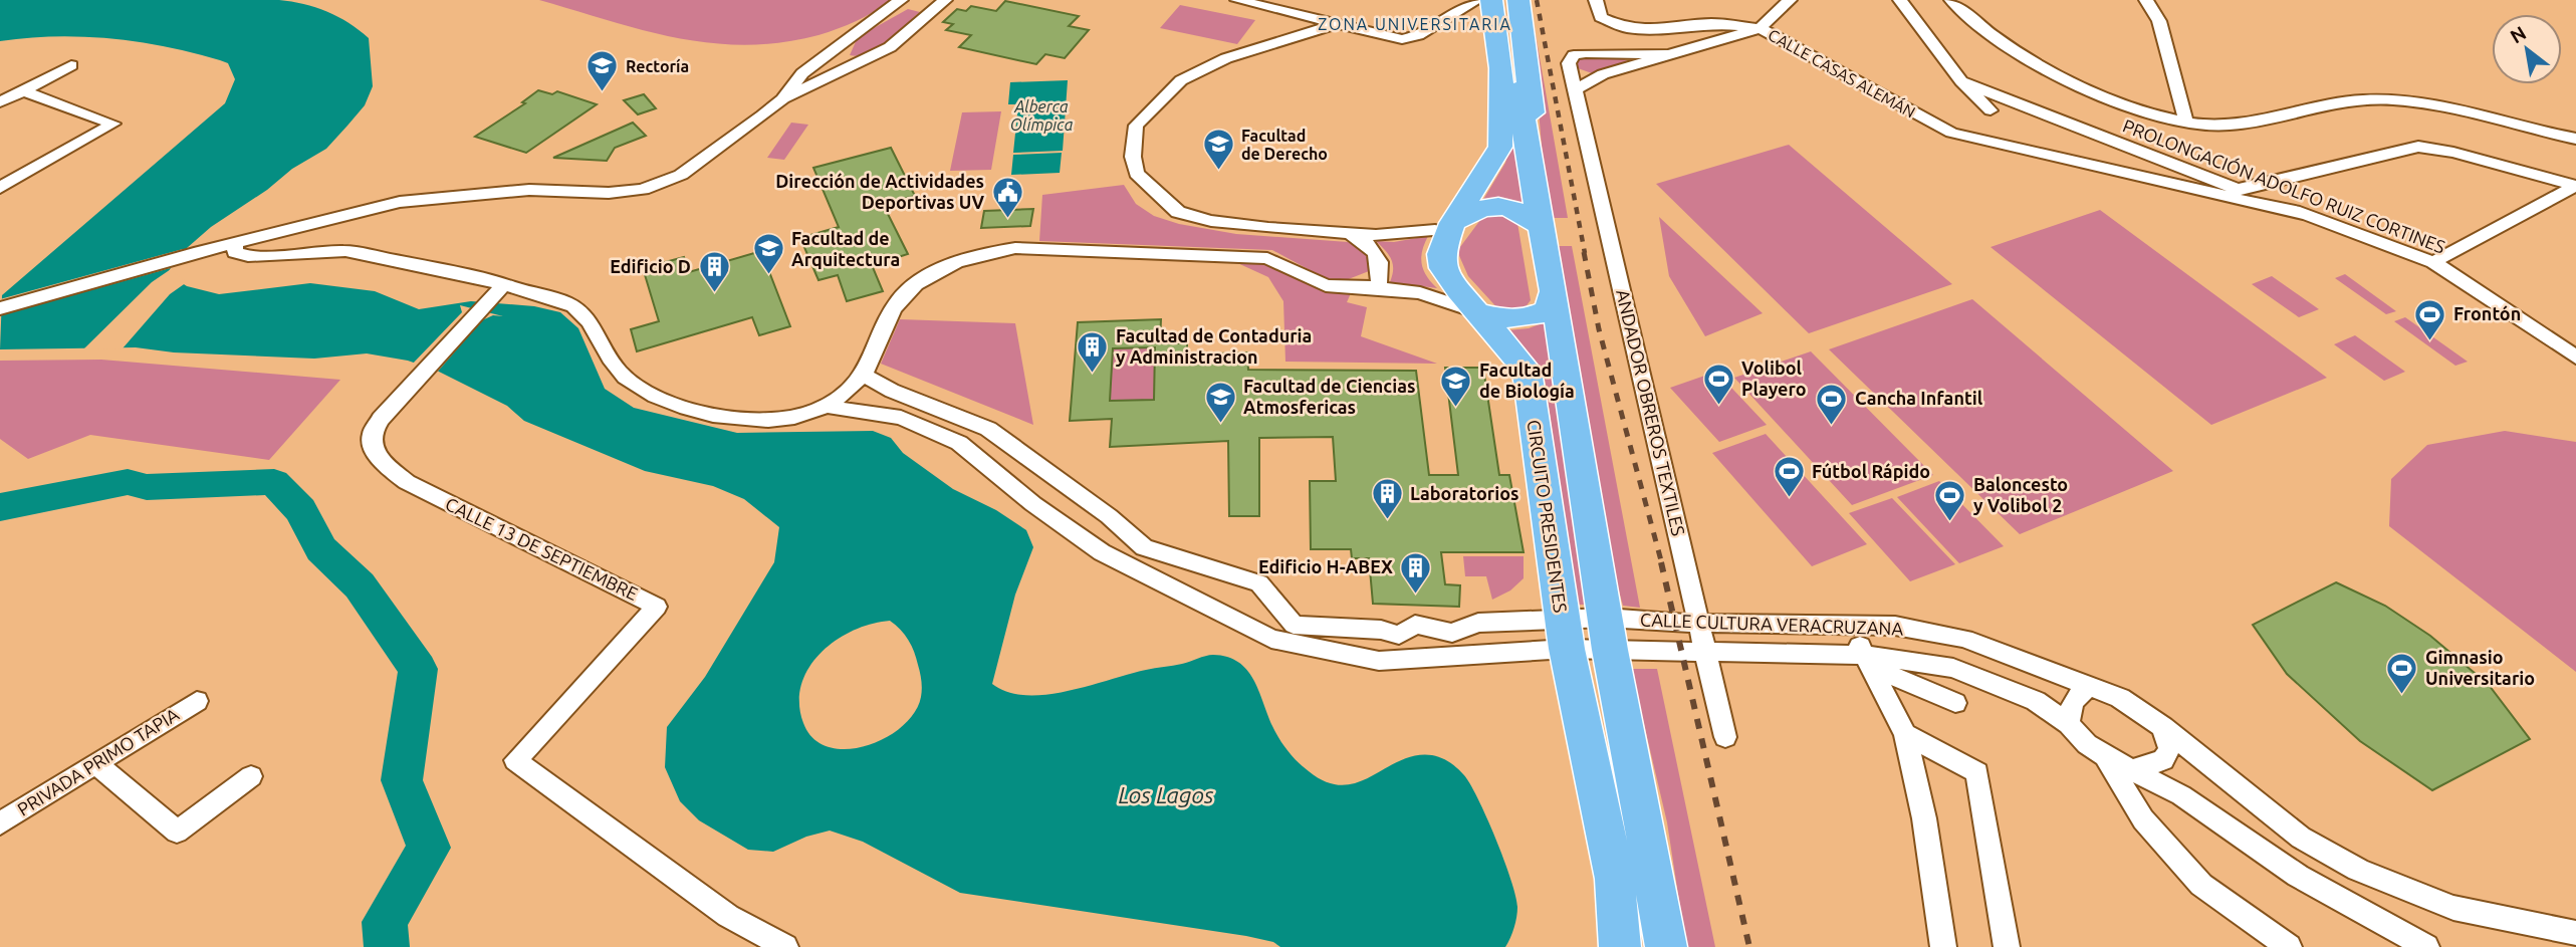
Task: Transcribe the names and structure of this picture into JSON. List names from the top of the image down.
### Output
{
  "streets": {
    "main road": ["CIRCUITO PRESIDENTES"],
    "street": [
      "CALLE CASAS ALEMÁN",
      "PROLONGACIÓN ADOLFO RUIZ CORTINES",
      "ANDADOR OBREROS TEXTILES",
      "CALLE 13 DE SEPTIEMBRE",
      "CALLE CULTURA VERACRUZANA",
      "PRIVADA PRIMO TAPIA"
    ]
  },
  "crossings": [
    ["CALLE CASAS ALEMÁN", "PROLONGACIÓN ADOLFO RUIZ CORTINES"],
    ["ANDADOR OBREROS TEXTILES", "CALLE CULTURA VERACRUZANA"]
  ],
  "districts": ["ZONA UNIVERSITARIA"],
  "water": ["Alberca Olímpica", "Los Lagos"],
  "places": {
    "school or university": [
      "Rectoría",
      "Facultad de Derecho",
      "Facultad de Arquitectura",
      "Facultad de Biología",
      "Facultad de Ciencias Atmosfericas"
    ],
    "public building": ["Dirección de Actividades Deportivas UV"],
    "building": [
      "Edificio D",
      "Facultad de Contaduria y Administracion",
      "Laboratorios",
      "Edificio H-ABEX"
    ],
    "sports": [
      "Frontón",
      "Volibol Playero",
      "Cancha Infantil",
      "Fútbol Rápido",
      "Baloncesto y Volibol 2",
      "Gimnasio Universitario"
    ]
  },
  "north": "top left"
}
